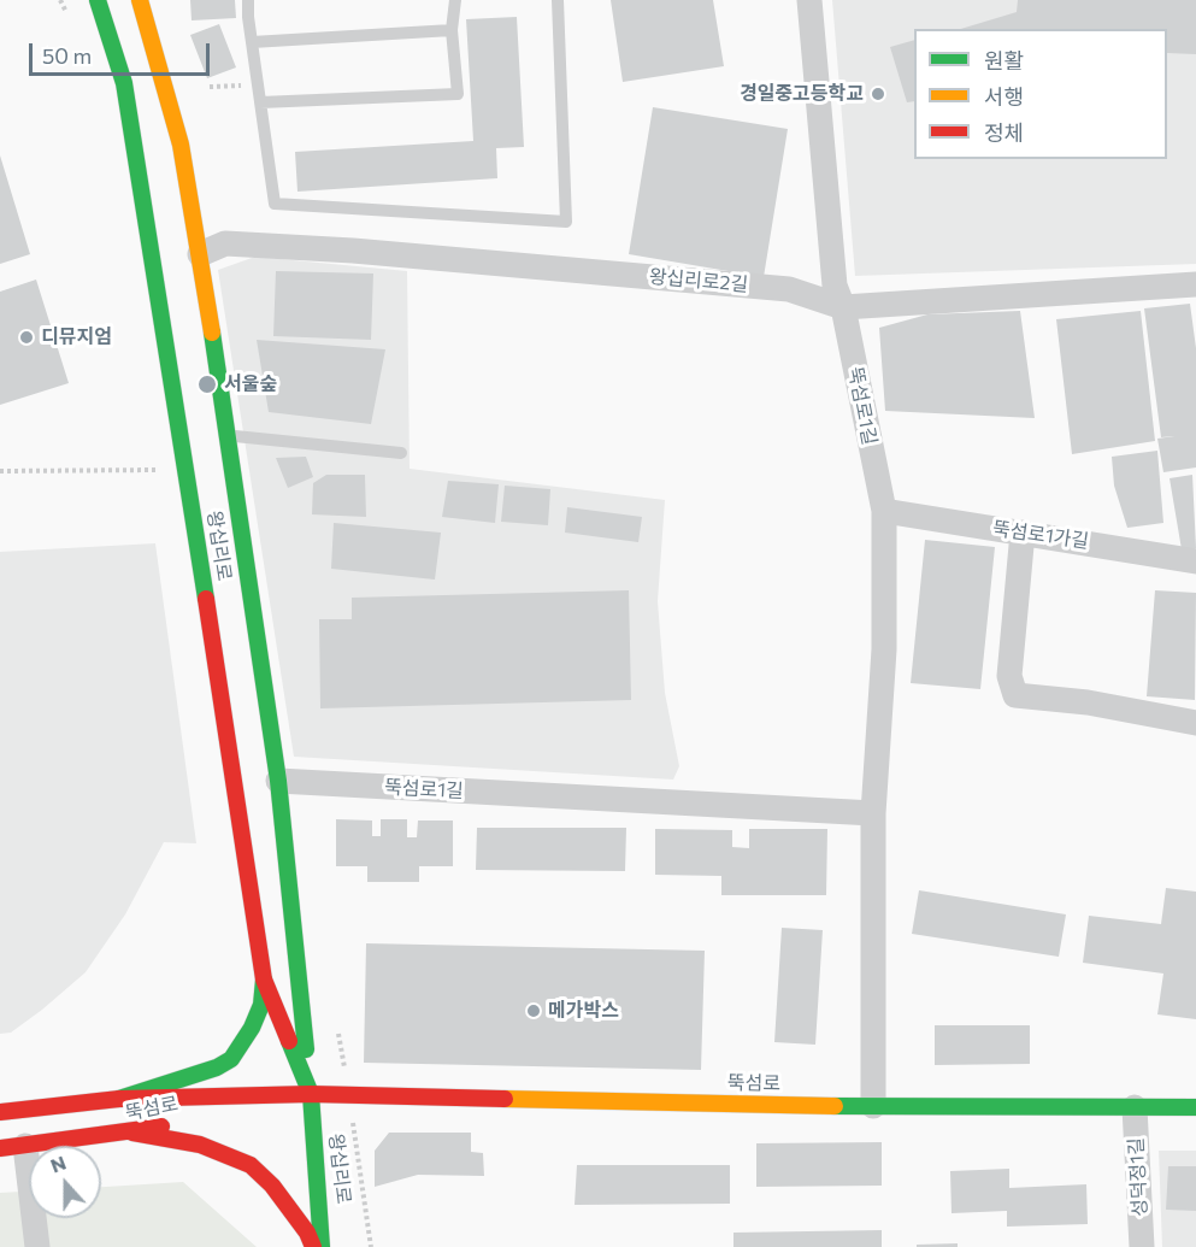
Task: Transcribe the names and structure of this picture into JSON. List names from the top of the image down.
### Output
{
  "streets": {
    "main road": ["왕십리로", "뚝섬로"],
    "street": [
      "왕십리로2길",
      "뚝섬로1길",
      "뚝섬로1가길",
      "성덕정1길"
    ]
  },
  "crossings": [
    ["왕십리로2길", "뚝섬로1길"],
    ["왕십리로2길", "왕십리로"],
    ["뚝섬로1길", "뚝섬로1가길"],
    ["뚝섬로1길", "왕십리로"],
    ["뚝섬로1길", "뚝섬로"],
    ["왕십리로", "뚝섬로"],
    ["뚝섬로", "성덕정1길"]
  ],
  "places": [
    "경일중고등학교",
    "디뮤지엄",
    "서울숲",
    "메가박스"
  ],
  "legend": ["원활", "서행", "정체"],
  "scale_bar": "50 m",
  "north": "top"
}
